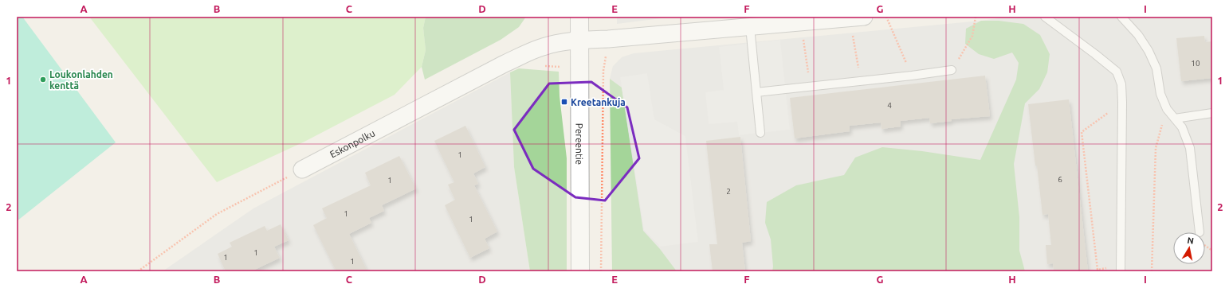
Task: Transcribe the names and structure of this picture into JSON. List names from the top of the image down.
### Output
{
  "streets": {
    "street": ["Eskonpolku", "Pereentie"]
  },
  "crossings": [
    ["Eskonpolku", "Pereentie"]
  ],
  "places": {
    "other": ["Loukonlahden kenttä"],
    "transit": ["Kreetankuja"]
  },
  "house_numbers": [
    "10",
    "4",
    "1",
    "6",
    "1",
    "2",
    "1",
    "1",
    "1",
    "1",
    "1"
  ],
  "north": "top",
  "grid": {
    "columns": [
      "A",
      "B",
      "C",
      "D",
      "E",
      "F",
      "G",
      "H",
      "I"
    ],
    "rows": ["1", "2"]
  }
}
